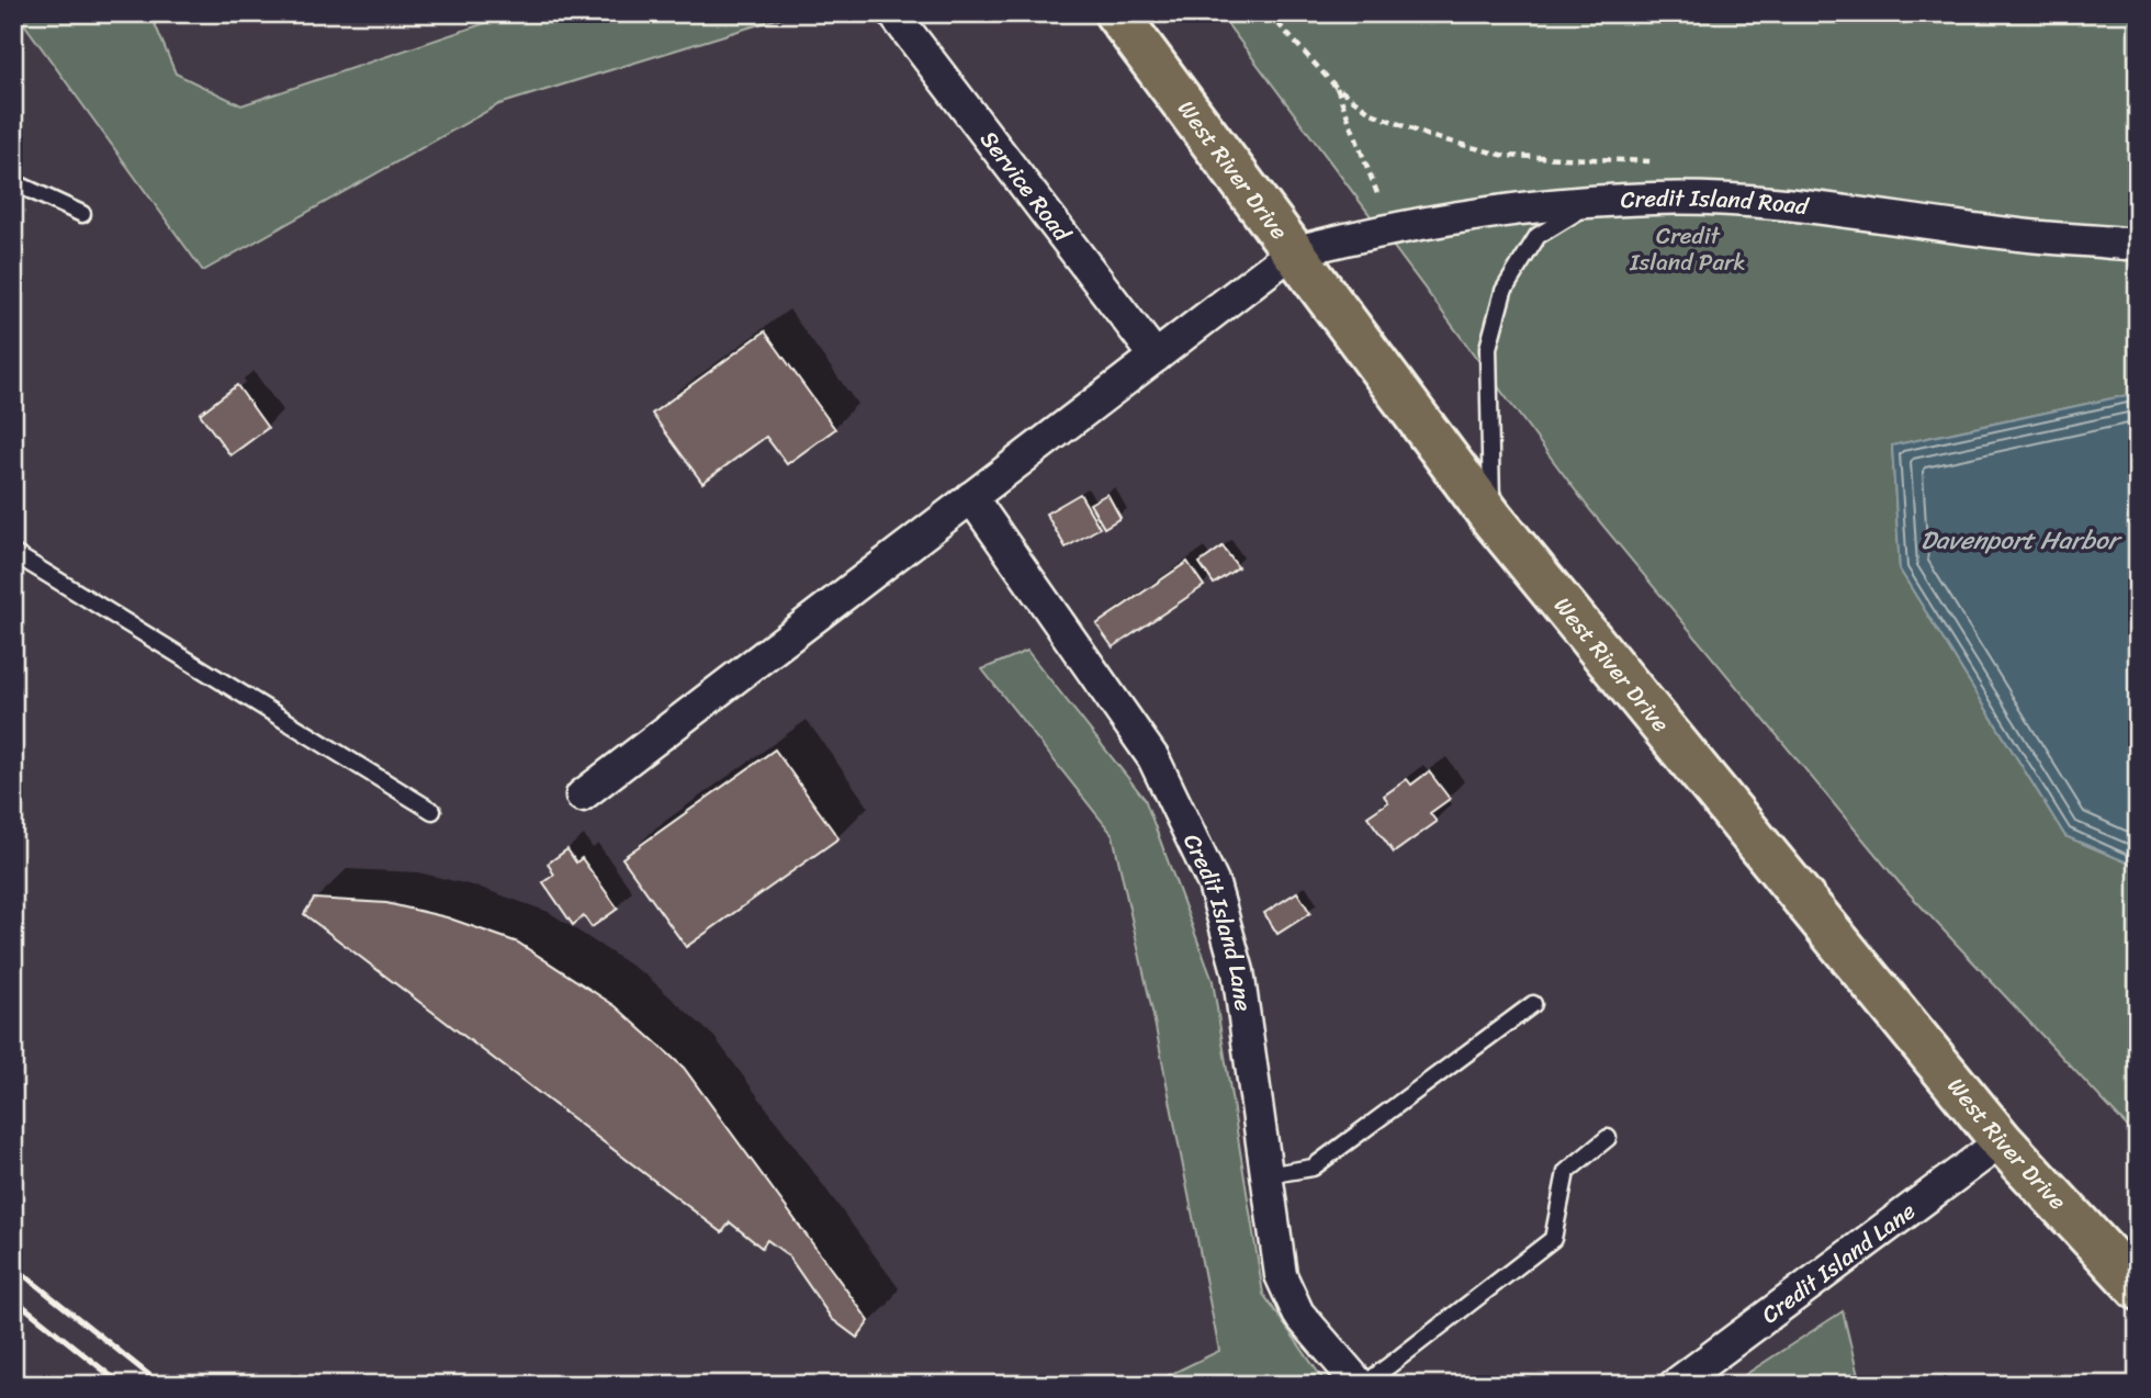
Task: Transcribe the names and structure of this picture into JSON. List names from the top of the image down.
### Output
{
  "streets": {
    "main road": ["West River Drive"],
    "street": ["Service Road", "Credit Island Road", "Credit Island Lane"]
  },
  "crossings": [
    ["West River Drive", "Credit Island Road"],
    ["West River Drive", "Credit Island Lane"]
  ],
  "water": ["Davenport Harbor"],
  "parks": ["Credit Island Park"]
}
